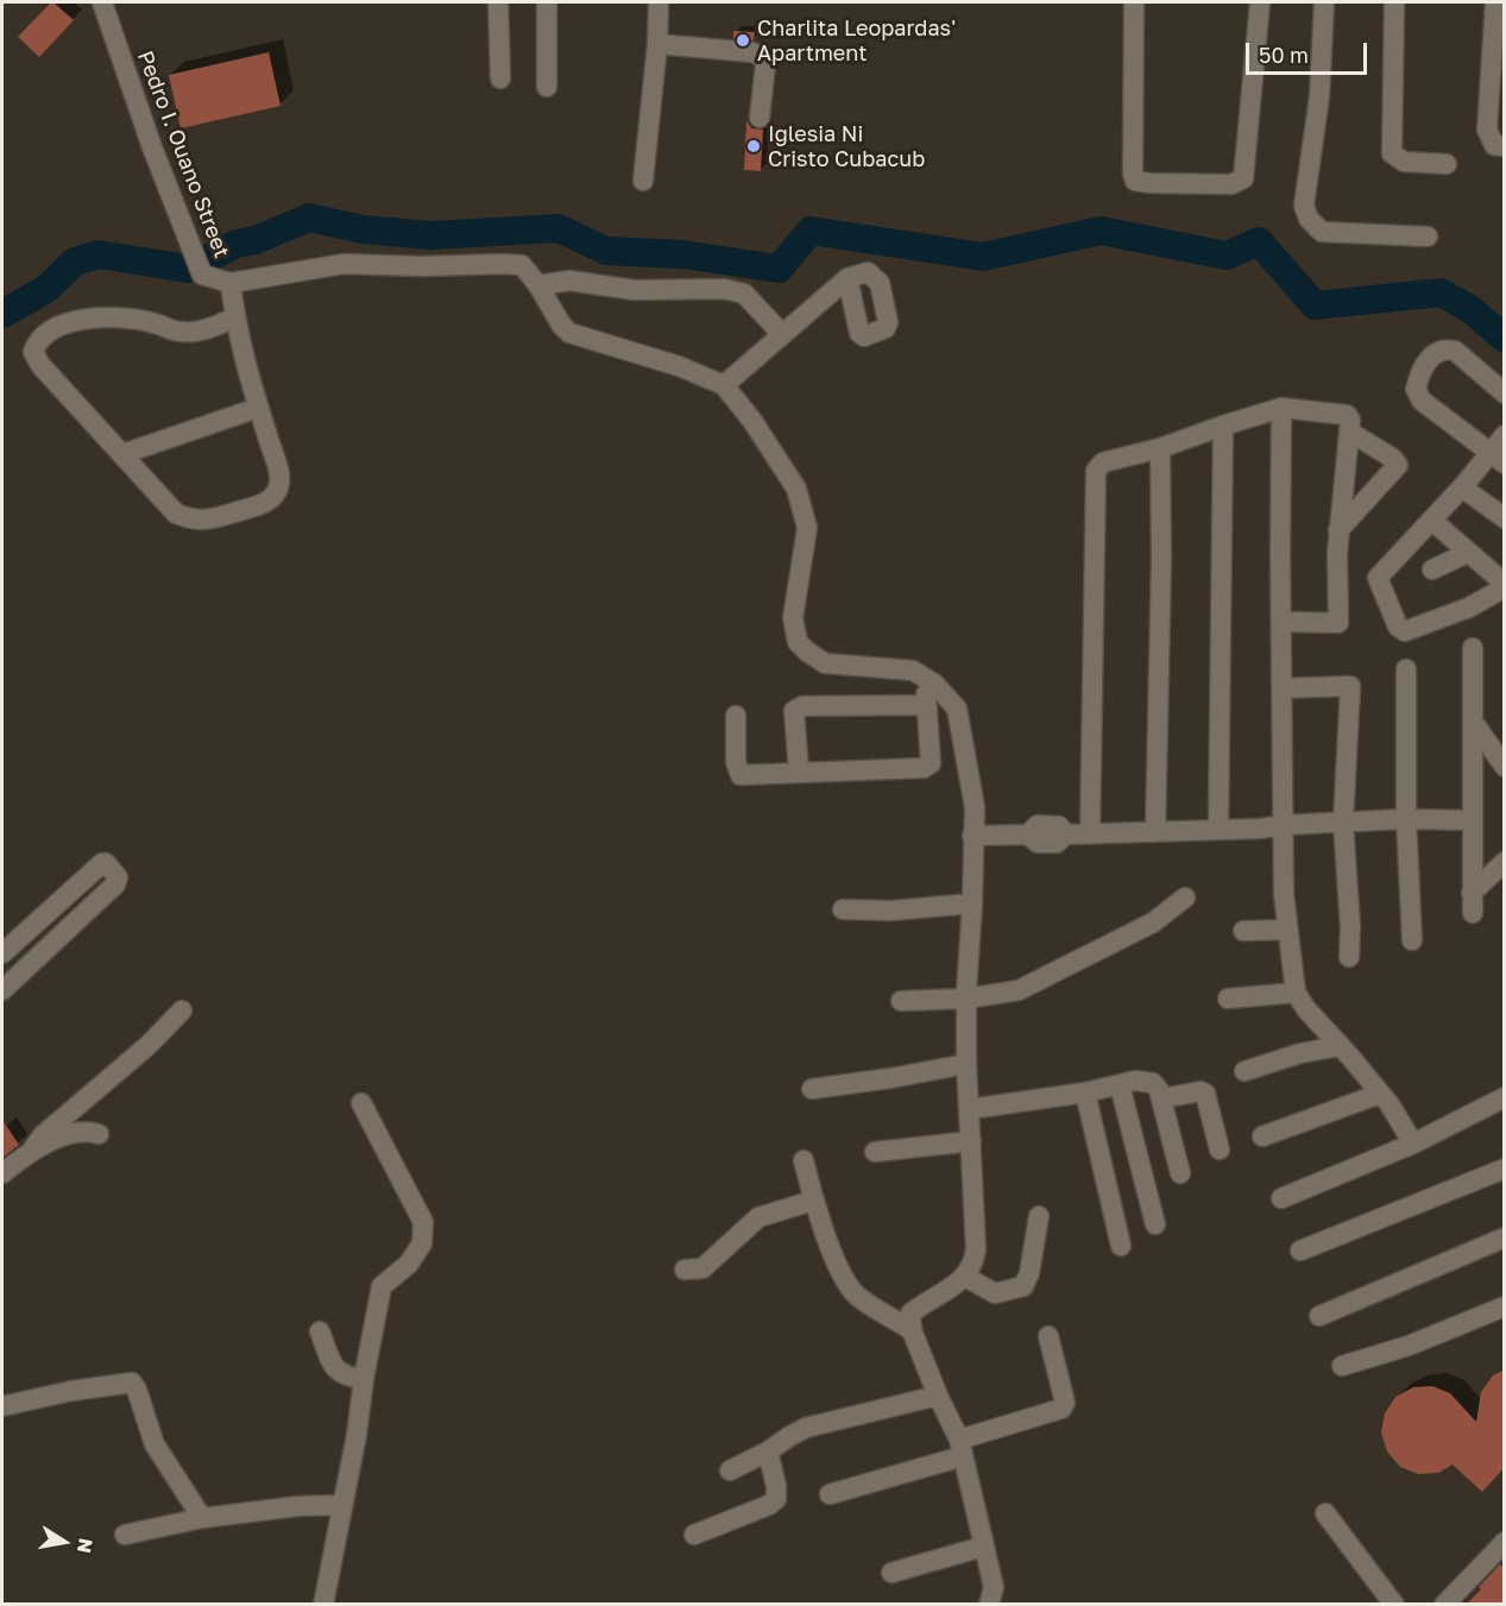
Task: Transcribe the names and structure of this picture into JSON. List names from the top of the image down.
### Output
{
  "streets": {
    "street": ["Pedro I. Ouano Street"]
  },
  "places": ["Charlita Leopardas' Apartment", "Iglesia Ni Cristo Cubacub"],
  "scale_bar": "50 m",
  "north": "right"
}
